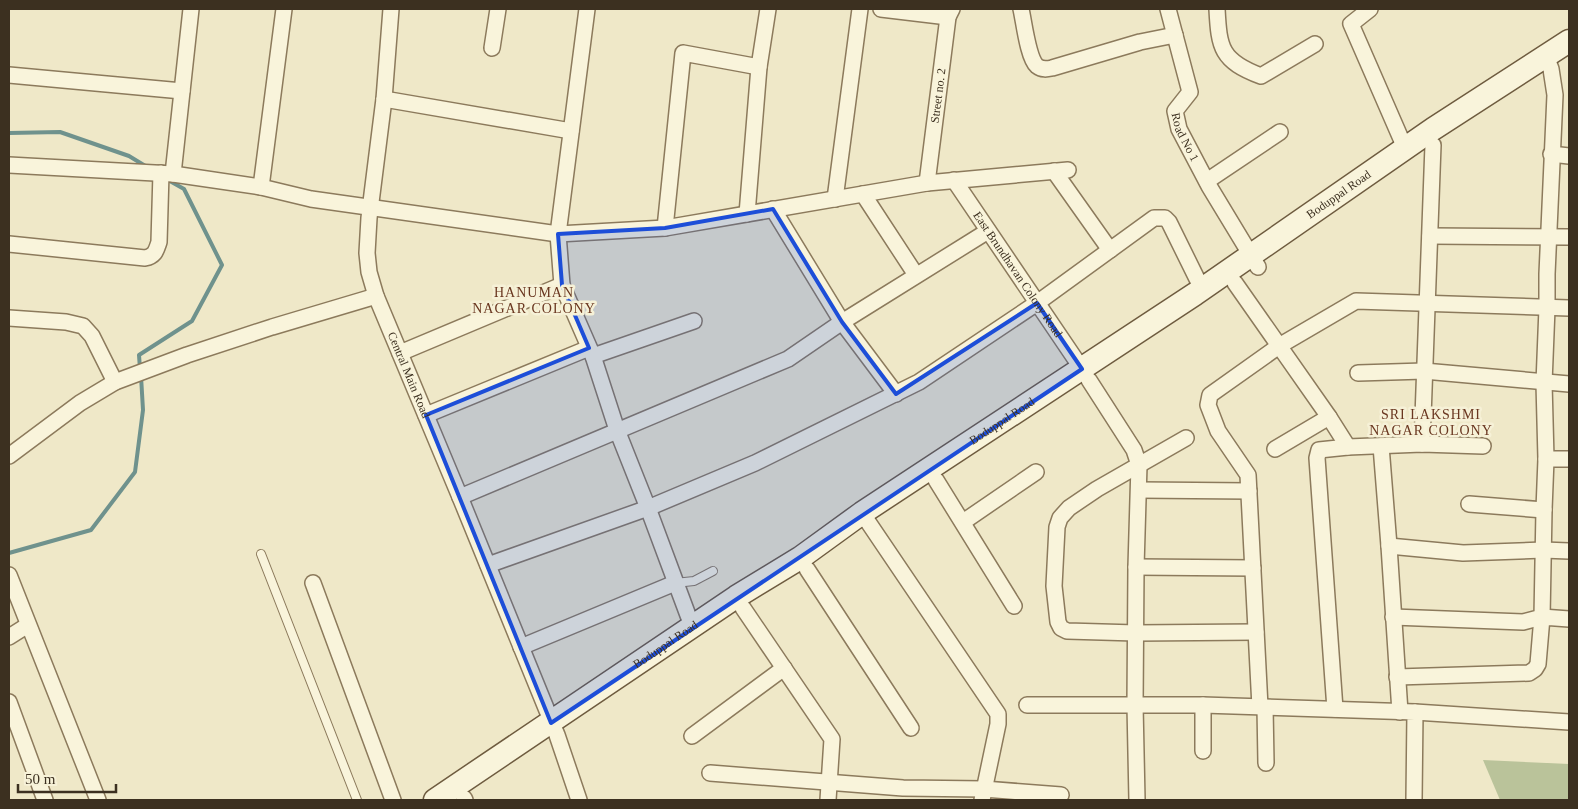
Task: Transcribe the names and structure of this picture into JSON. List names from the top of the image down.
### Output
{
  "streets": {
    "street": [
      "Street no. 2",
      "Road No 1",
      "Boduppal Road",
      "East Brundhavan Colony Road",
      "Central Main Road"
    ]
  },
  "crossings": [
    ["Road No 1", "Boduppal Road"],
    ["Boduppal Road", "East Brundhavan Colony Road"],
    ["Boduppal Road", "Central Main Road"]
  ],
  "districts": ["HANUMAN NAGAR COLONY", "SRI LAKSHMI NAGAR COLONY"],
  "scale_bar": "50 m"
}
